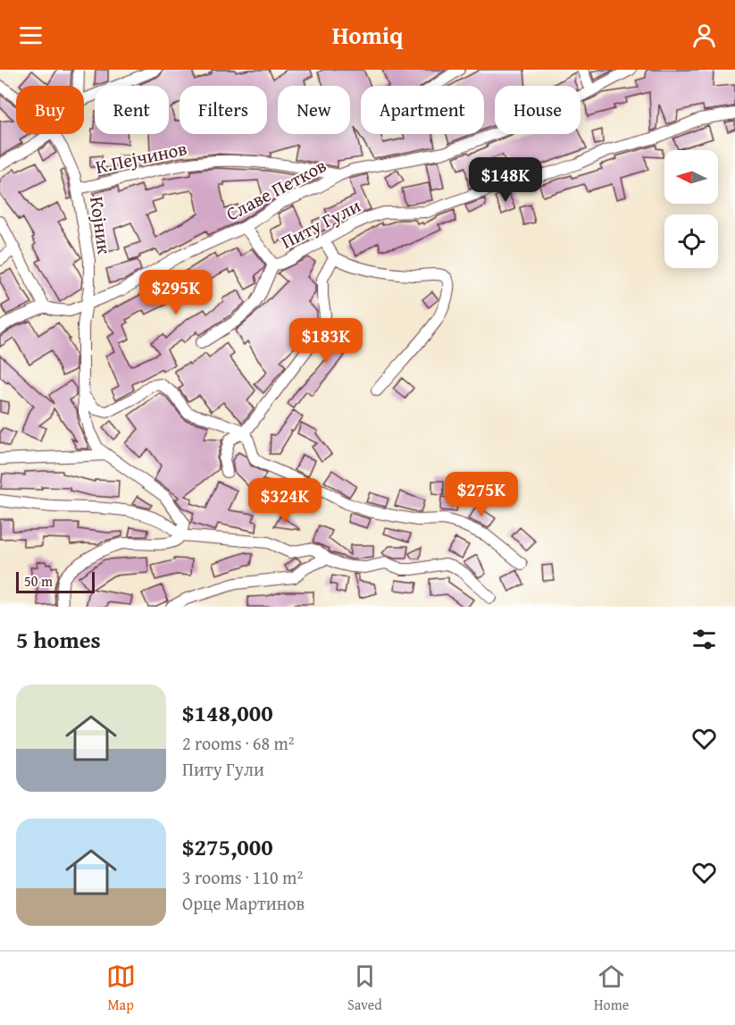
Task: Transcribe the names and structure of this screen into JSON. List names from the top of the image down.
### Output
{
  "streets": {
    "street": [
      "К.Пејчинов",
      "Славе Петков",
      "Питу Гули",
      "Којник"
    ]
  },
  "crossings": [
    ["К.Пејчинов", "Славе Петков"],
    ["К.Пејчинов", "Којник"],
    ["Славе Петков", "Којник"]
  ],
  "scale_bar": "50 m",
  "north": "left",
  "page": {
    "header": "Homiq",
    "chip": [
      "Buy",
      "Rent",
      "Filters",
      "New",
      "Apartment",
      "House"
    ],
    "price": [
      "$148K",
      "$295K",
      "$183K",
      "$275K",
      "$324K"
    ],
    "scale": "50 m",
    "heading": "5 homes",
    "list": [
      {
        "name": "$148,000",
        "note": "2 rooms · 68 m² · Питу Гули"
      },
      {
        "name": "$275,000",
        "note": "3 rooms · 110 m² · Орце Мартинов"
      }
    ],
    "tabs": ["Map", "Saved", "Home"]
  }
}
